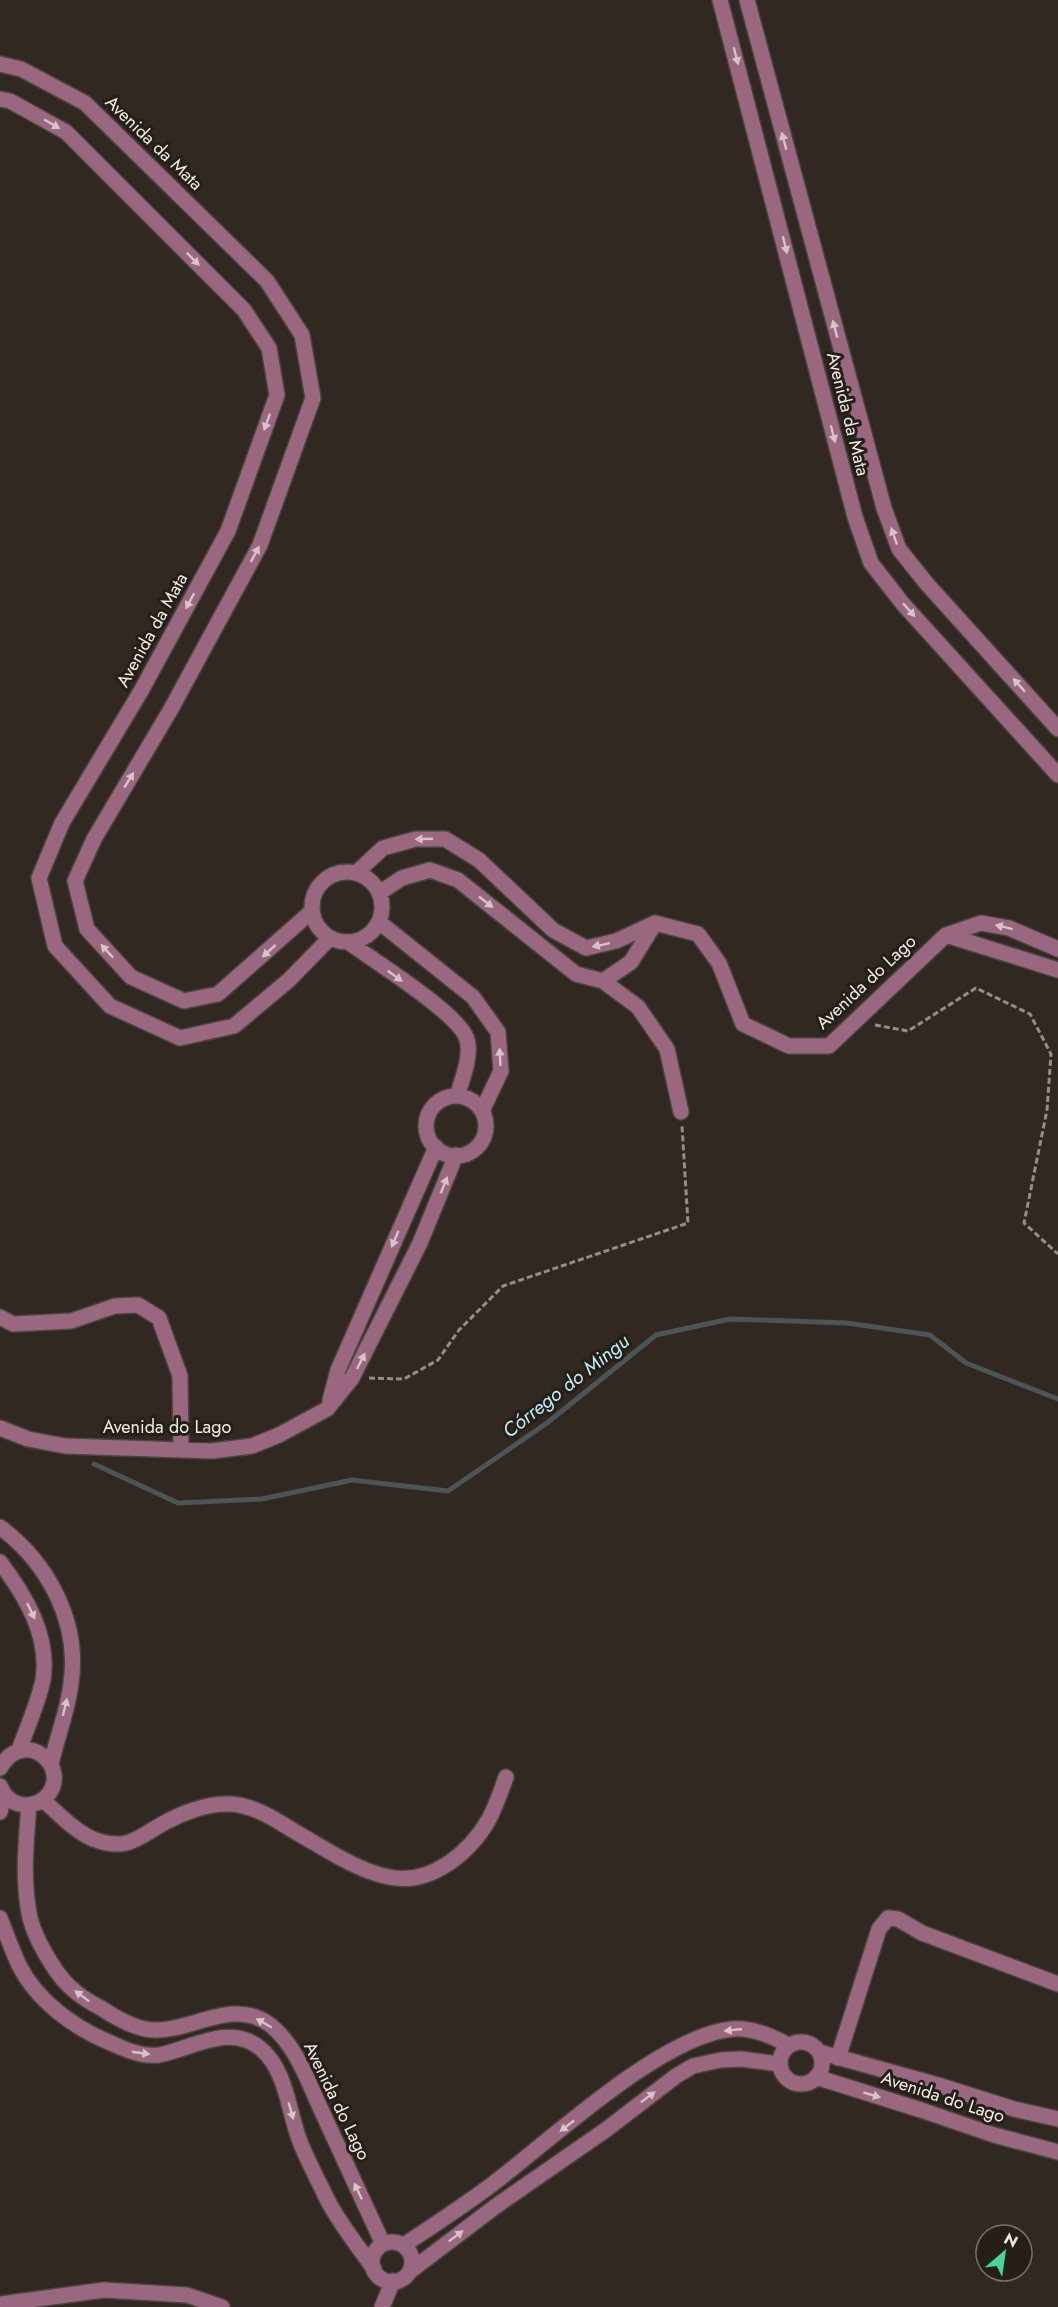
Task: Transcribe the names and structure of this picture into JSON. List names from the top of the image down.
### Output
{
  "streets": {
    "street": ["Avenida da Mata", "Avenida do Lago"]
  },
  "water": ["Córrego do Mingu"],
  "north": "top right"
}
